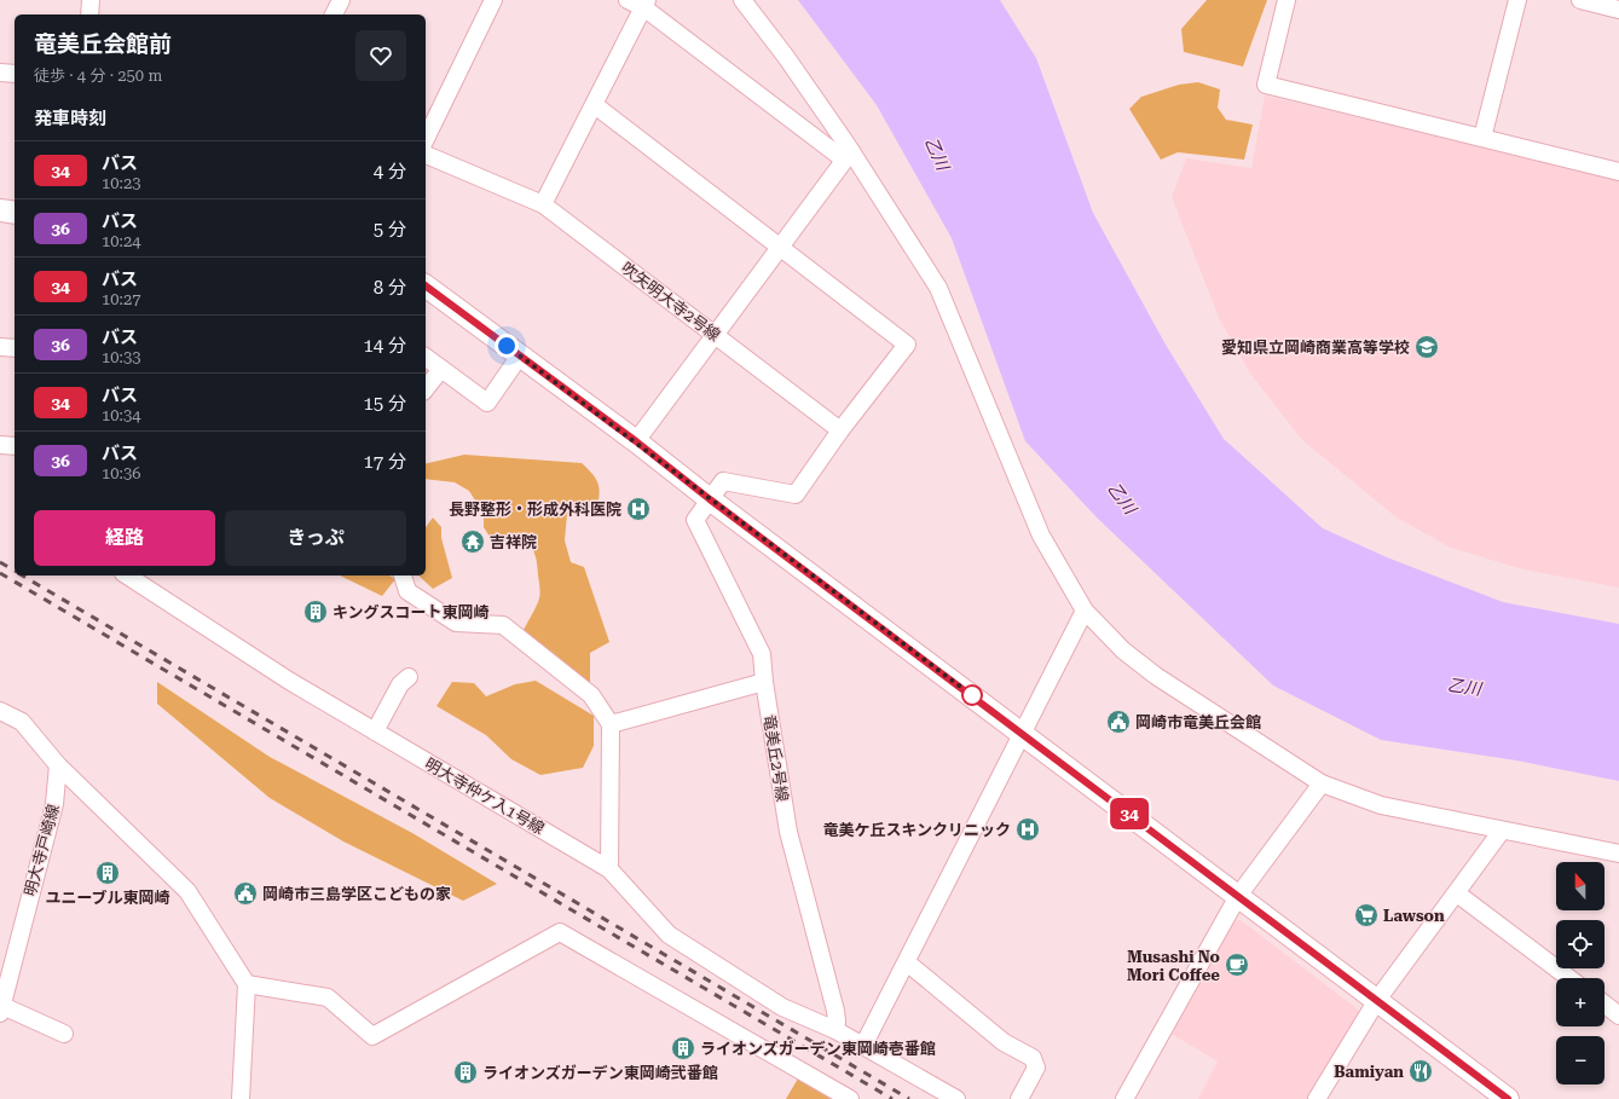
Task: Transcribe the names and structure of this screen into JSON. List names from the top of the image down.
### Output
{
  "streets": {
    "street": [
      "吹矢明大寺2号線",
      "竜美丘2号線",
      "明大寺仲ケ入1号線",
      "明大寺戸崎線"
    ]
  },
  "crossings": [
    ["竜美丘2号線", "明大寺仲ケ入1号線"]
  ],
  "water": ["乙川"],
  "places": {
    "school or university": ["愛知県立岡崎商業高等学校"],
    "hospital": ["長野整形・形成外科医院", "竜美ケ丘スキンクリニック"],
    "temple": ["吉祥院"],
    "building": [
      "キングスコート東岡崎",
      "ユニーブル東岡崎",
      "ライオンズガーデン東岡崎壱番館",
      "ライオンズガーデン東岡崎弐番館"
    ],
    "public building": ["岡崎市竜美丘会館", "岡崎市三島学区こどもの家"],
    "supermarket": ["Lawson"],
    "cafe": ["Musashi No Mori Coffee"],
    "restaurant": ["Bamiyan"]
  },
  "lines": ["bus line 34"],
  "north": "top",
  "page": {
    "on_map": "34",
    "heading": [
      ["竜美丘会館前", "徒歩 · 4 分 · 250 m"],
      "発車時刻"
    ],
    "list": [
      {
        "mark": "34",
        "name": "バス",
        "note": "10:23",
        "value": "4 分"
      },
      {
        "mark": "36",
        "name": "バス",
        "note": "10:24",
        "value": "5 分"
      },
      {
        "mark": "34",
        "name": "バス",
        "note": "10:27",
        "value": "8 分"
      },
      {
        "mark": "36",
        "name": "バス",
        "note": "10:33",
        "value": "14 分"
      },
      {
        "mark": "34",
        "name": "バス",
        "note": "10:34",
        "value": "15 分"
      },
      {
        "mark": "36",
        "name": "バス",
        "note": "10:36",
        "value": "17 分"
      }
    ],
    "buttons": ["経路", "きっぷ"],
    "map_buttons": ["+", "−"]
  }
}
